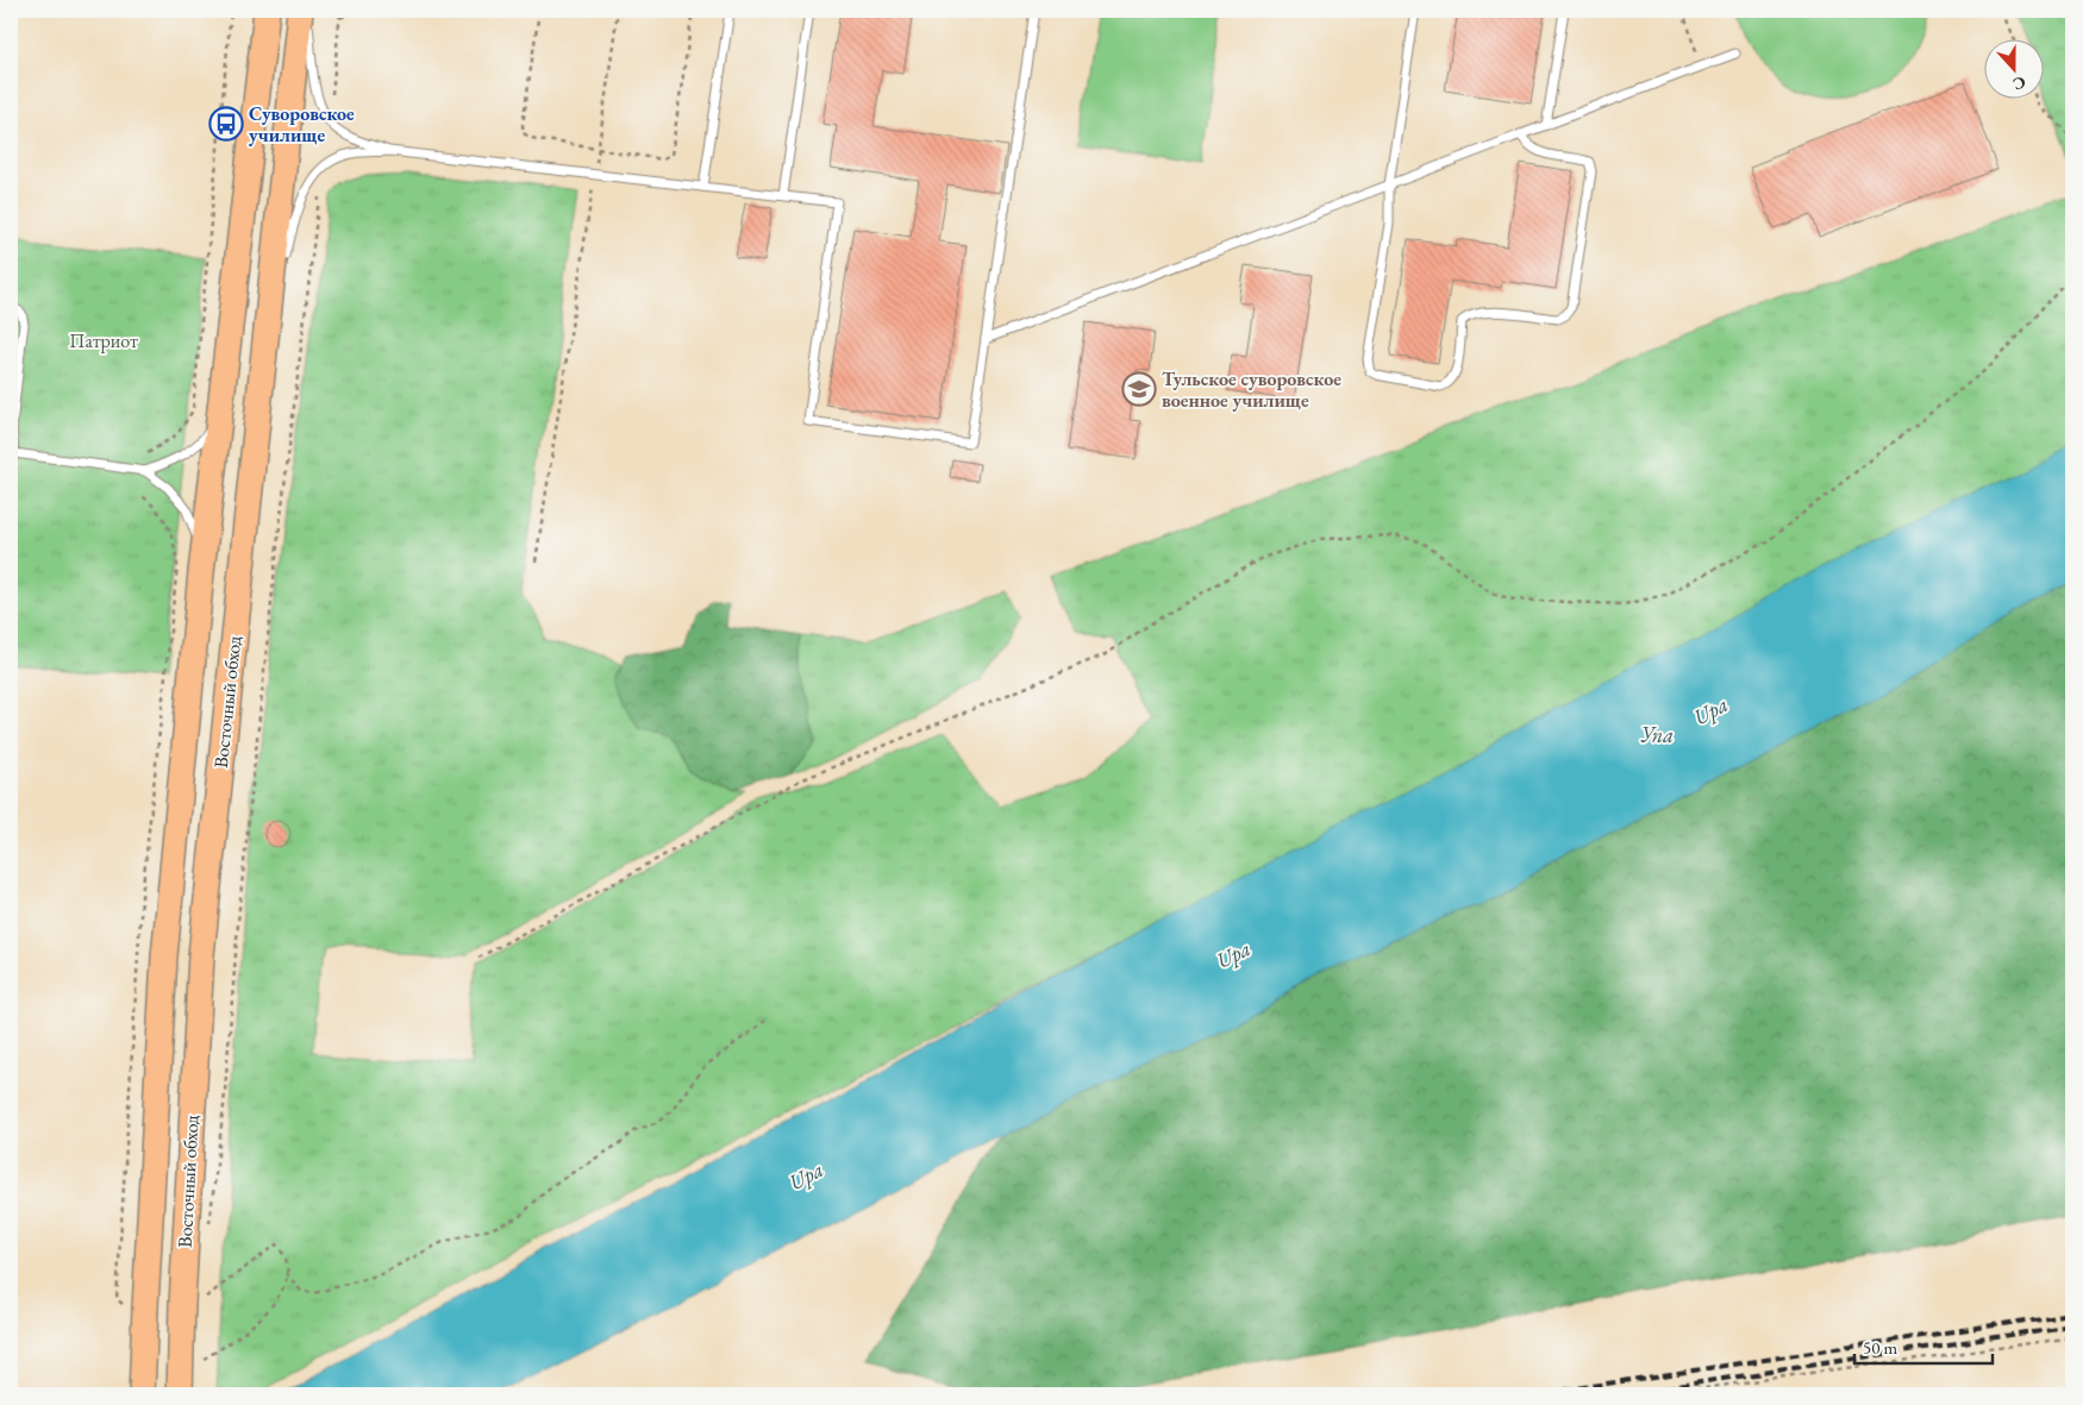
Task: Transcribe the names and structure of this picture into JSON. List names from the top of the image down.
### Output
{
  "streets": {
    "main road": ["Восточный обход"]
  },
  "water": ["Upa", "Упа"],
  "parks": ["Патриот"],
  "places": {
    "bus stop": ["Суворовское училище"],
    "school or university": ["Тульское суворовское военное училище"]
  },
  "scale_bar": "50 m",
  "north": "bottom"
}
